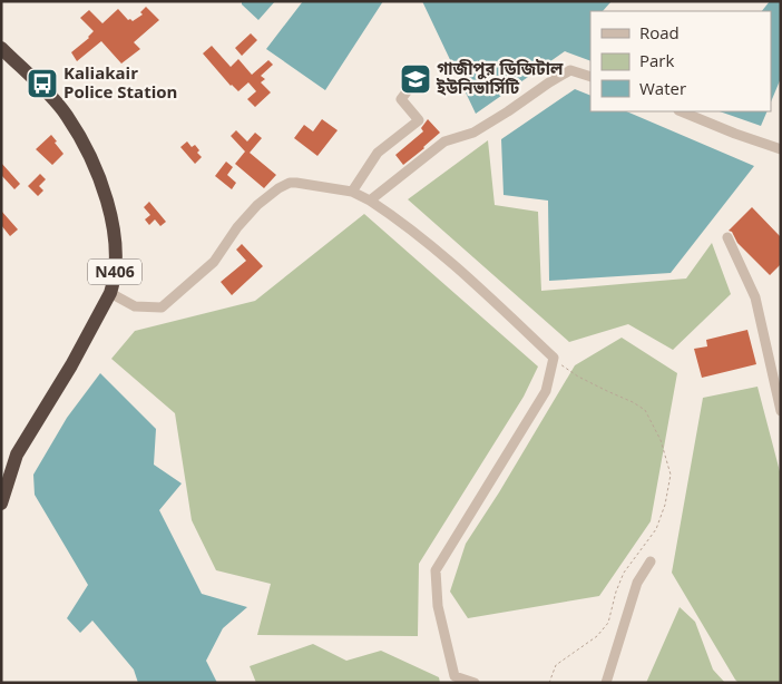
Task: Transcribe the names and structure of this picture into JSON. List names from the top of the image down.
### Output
{
  "streets": {
    "highway": ["N406"]
  },
  "places": {
    "school or university": ["গাজীপুর ডিজিটাল ইউনিভার্সিটি"],
    "bus stop": ["Kaliakair Police Station"]
  },
  "legend": ["Road", "Park", "Water"]
}
